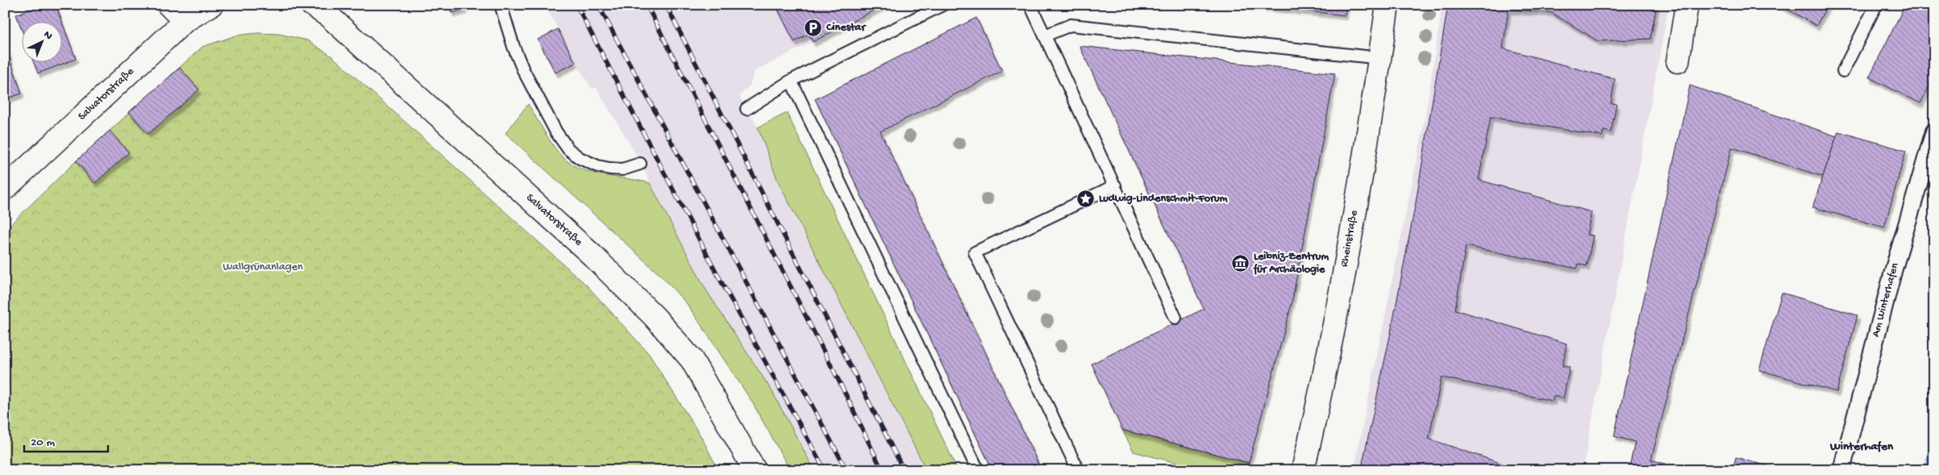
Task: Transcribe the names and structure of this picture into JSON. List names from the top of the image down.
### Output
{
  "streets": {
    "street": ["Salvatorstraße", "Rheinstraße", "Am Winterhafen"]
  },
  "districts": ["Winterhafen"],
  "parks": ["Wallgrünanlagen"],
  "places": {
    "parking": ["Cinestar"],
    "place": ["Ludwig-Lindenschmit-Forum"],
    "museum": ["Leibniz-Zentrum für Archäologie"]
  },
  "scale_bar": "20 m",
  "north": "top right"
}
